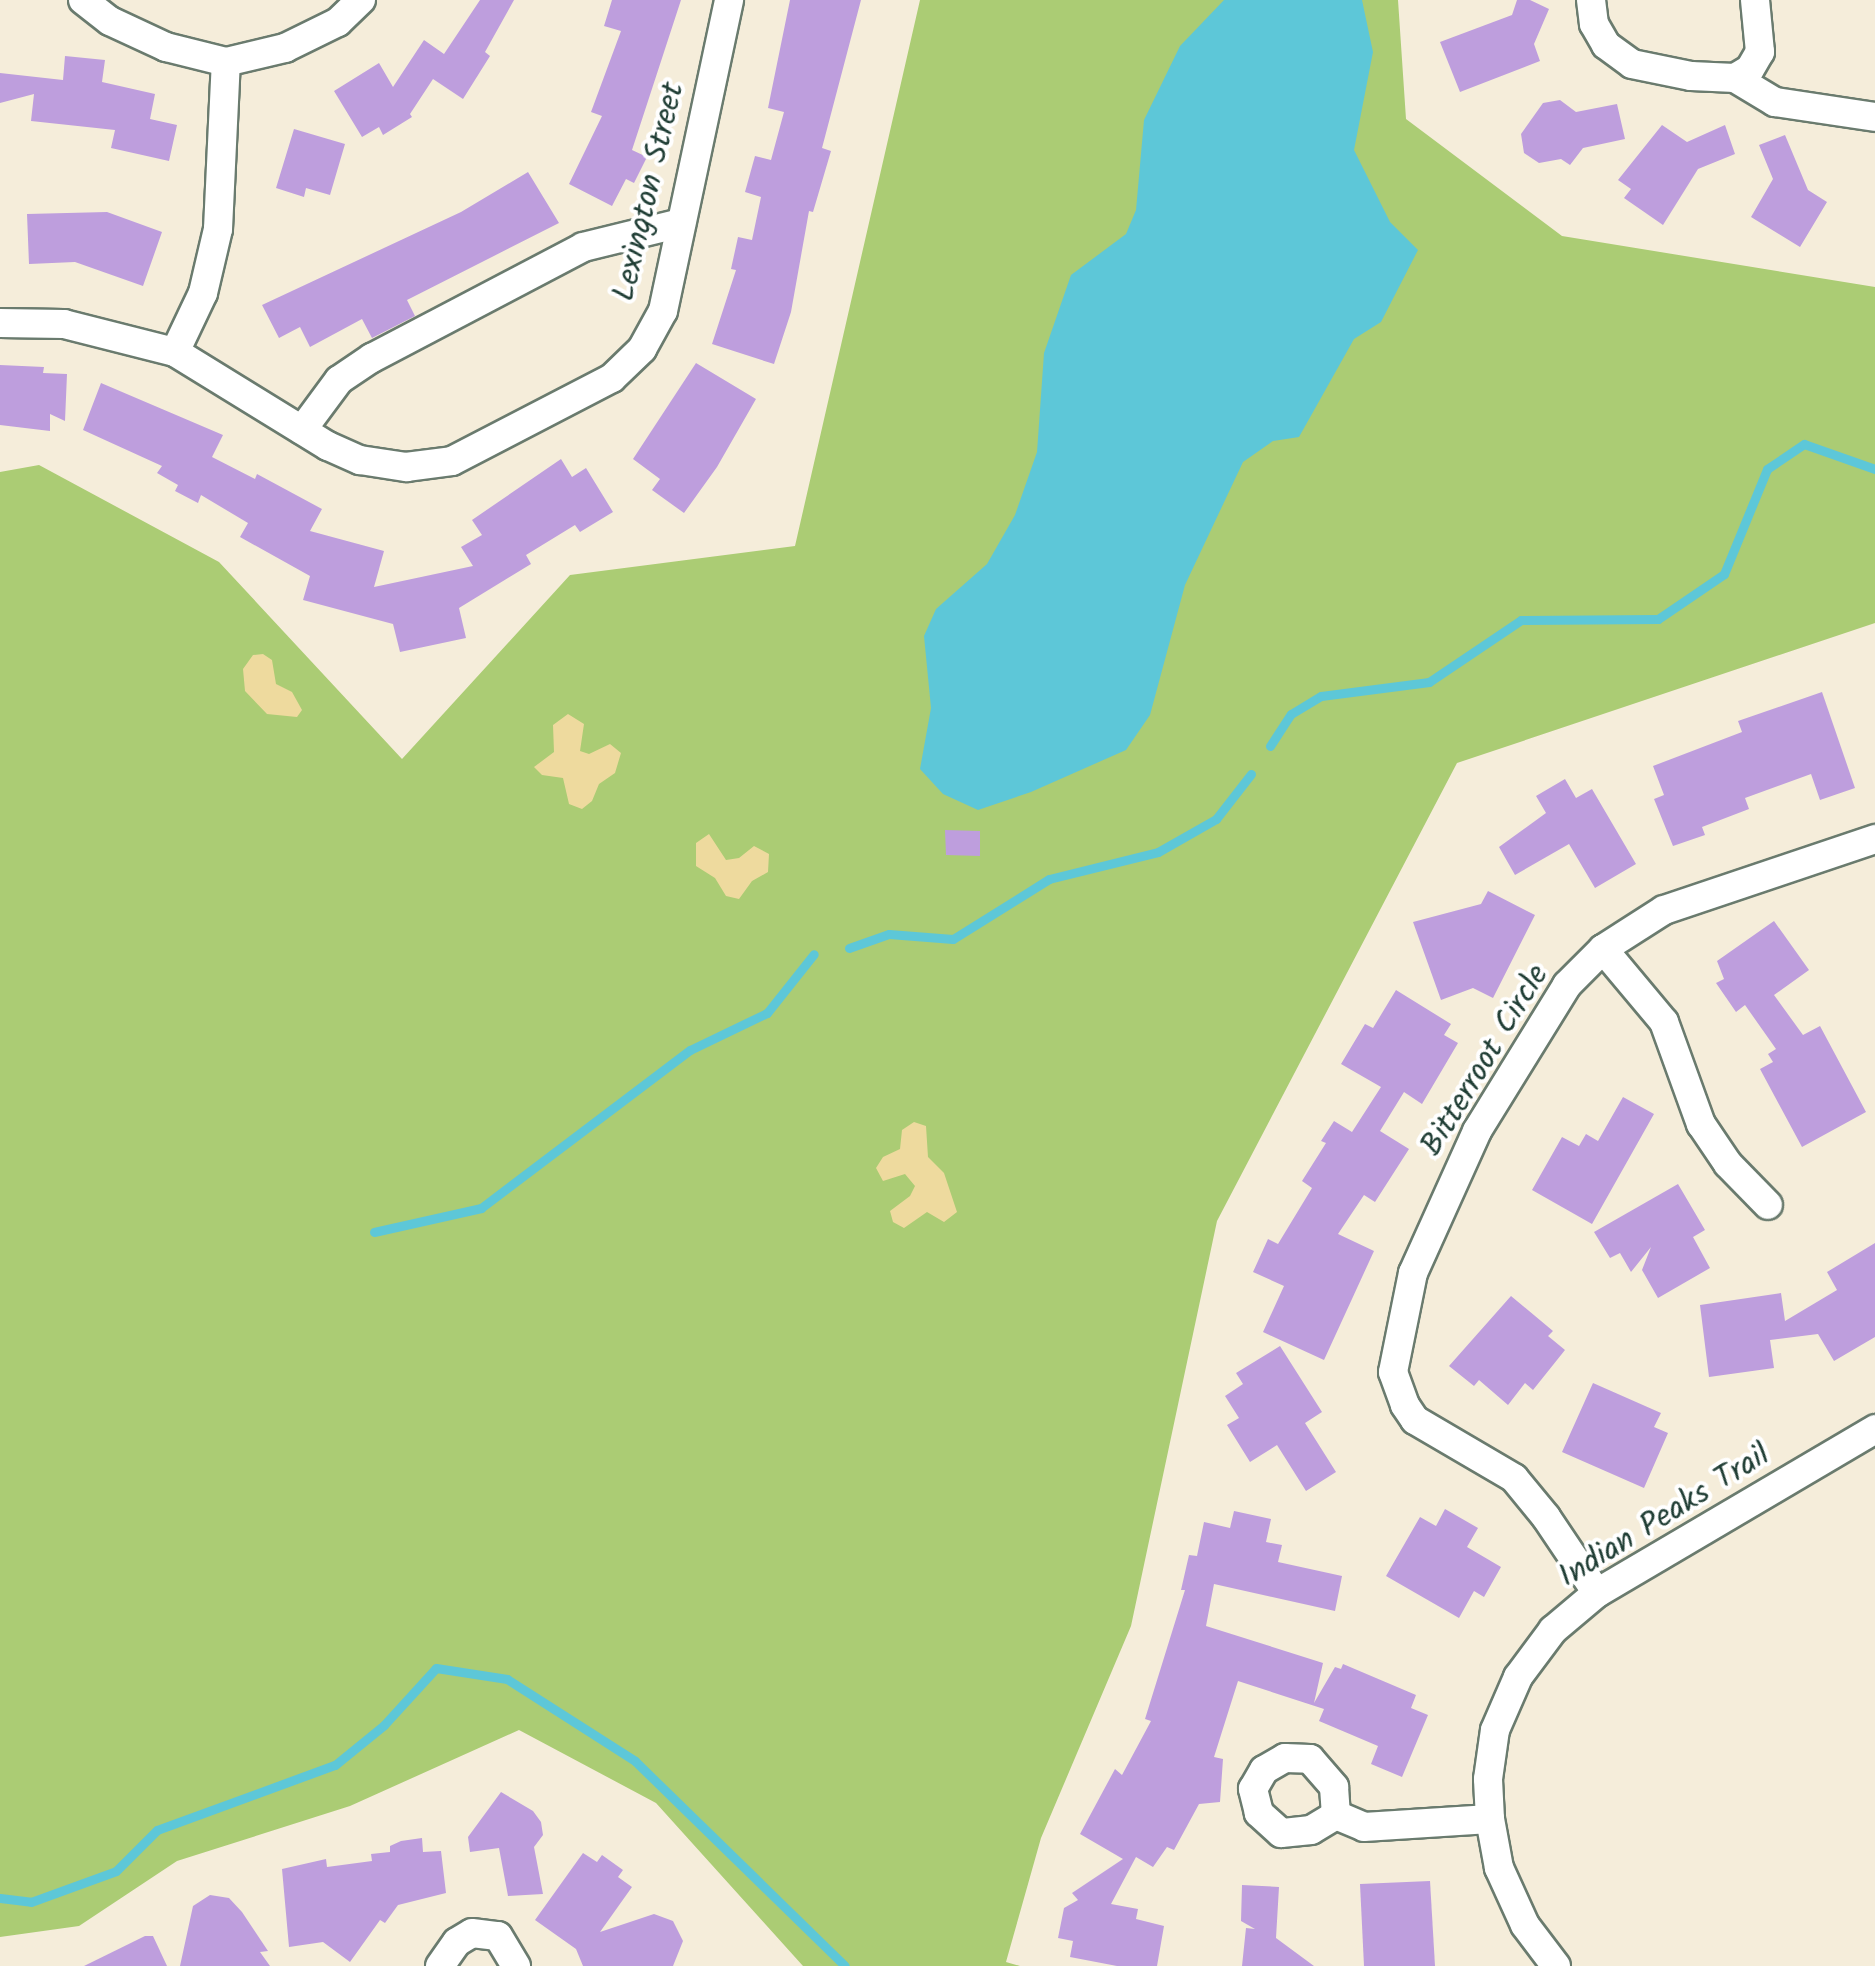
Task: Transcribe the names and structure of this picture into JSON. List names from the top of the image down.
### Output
{
  "streets": {
    "street": ["Lexington Street", "Bitterroot Circle", "Indian Peaks Trail"]
  },
  "crossings": [
    ["Bitterroot Circle", "Indian Peaks Trail"]
  ]
}
